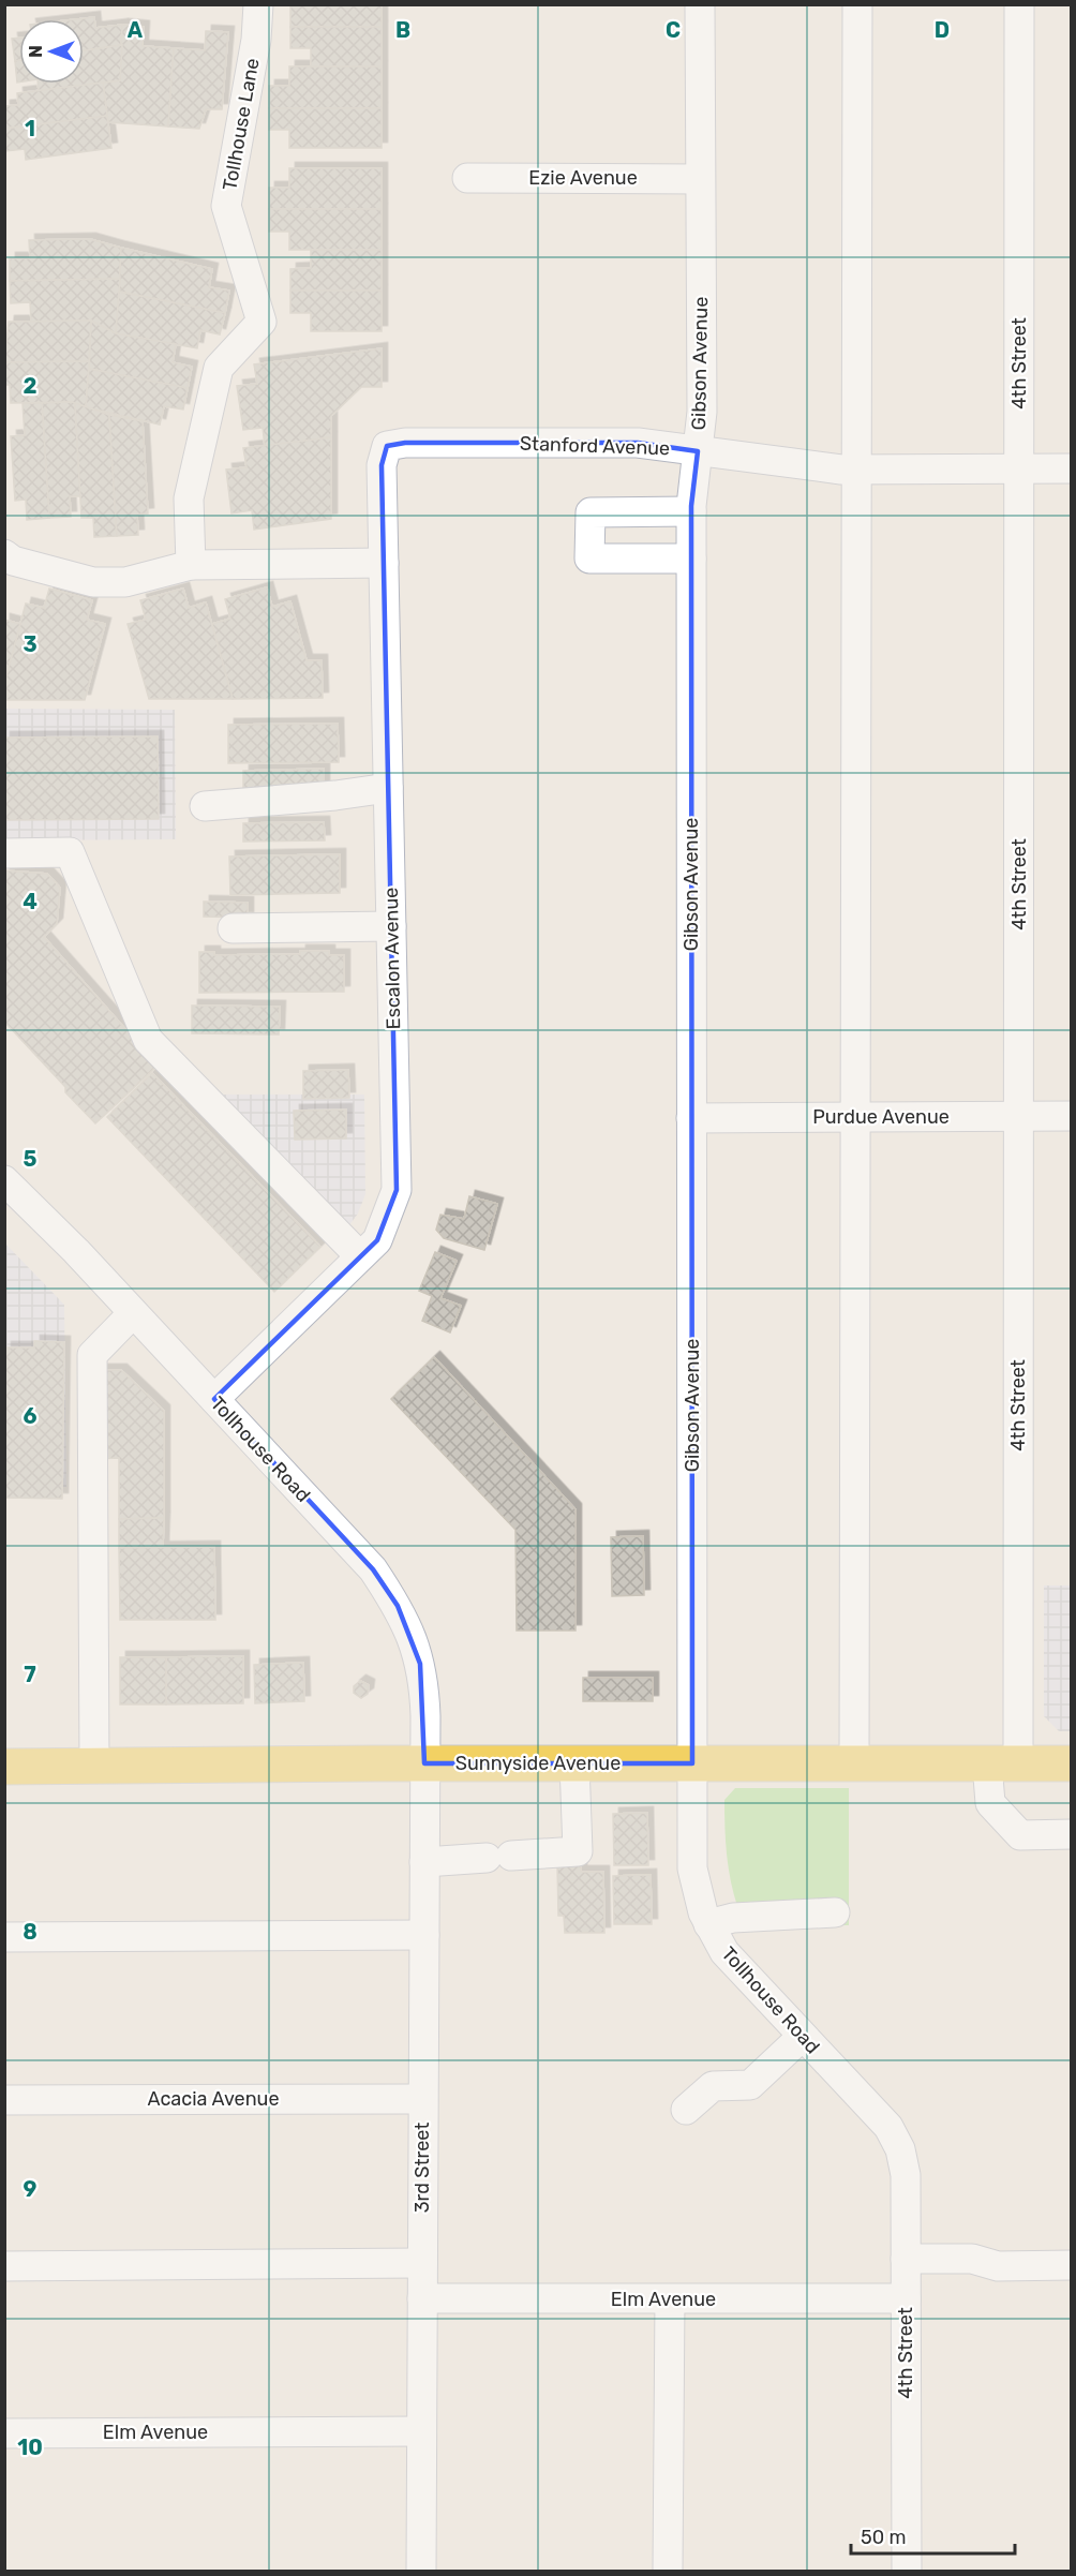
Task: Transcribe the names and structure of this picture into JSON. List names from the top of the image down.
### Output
{
  "streets": {
    "main road": ["Sunnyside Avenue"],
    "street": [
      "Tollhouse Lane",
      "Ezie Avenue",
      "Gibson Avenue",
      "4th Street",
      "Stanford Avenue",
      "Escalon Avenue",
      "Purdue Avenue",
      "Tollhouse Road",
      "Acacia Avenue",
      "3rd Street",
      "Elm Avenue"
    ]
  },
  "crossings": [
    ["Ezie Avenue", "Gibson Avenue"],
    ["Gibson Avenue", "Stanford Avenue"],
    ["Gibson Avenue", "Purdue Avenue"],
    ["Gibson Avenue", "Tollhouse Road"],
    ["Gibson Avenue", "Sunnyside Avenue"],
    ["4th Street", "Stanford Avenue"],
    ["4th Street", "Purdue Avenue"],
    ["4th Street", "Tollhouse Road"],
    ["4th Street", "Sunnyside Avenue"],
    ["4th Street", "Elm Avenue"],
    ["Stanford Avenue", "Escalon Avenue"],
    ["Escalon Avenue", "Tollhouse Road"],
    ["Tollhouse Road", "Sunnyside Avenue"],
    ["Tollhouse Road", "3rd Street"],
    ["Sunnyside Avenue", "3rd Street"],
    ["Acacia Avenue", "3rd Street"],
    ["3rd Street", "Elm Avenue"]
  ],
  "scale_bar": "50 m",
  "north": "left",
  "grid": {
    "columns": [
      "A",
      "B",
      "C",
      "D"
    ],
    "rows": [
      "1",
      "2",
      "3",
      "4",
      "5",
      "6",
      "7",
      "8",
      "9",
      "10"
    ]
  }
}
